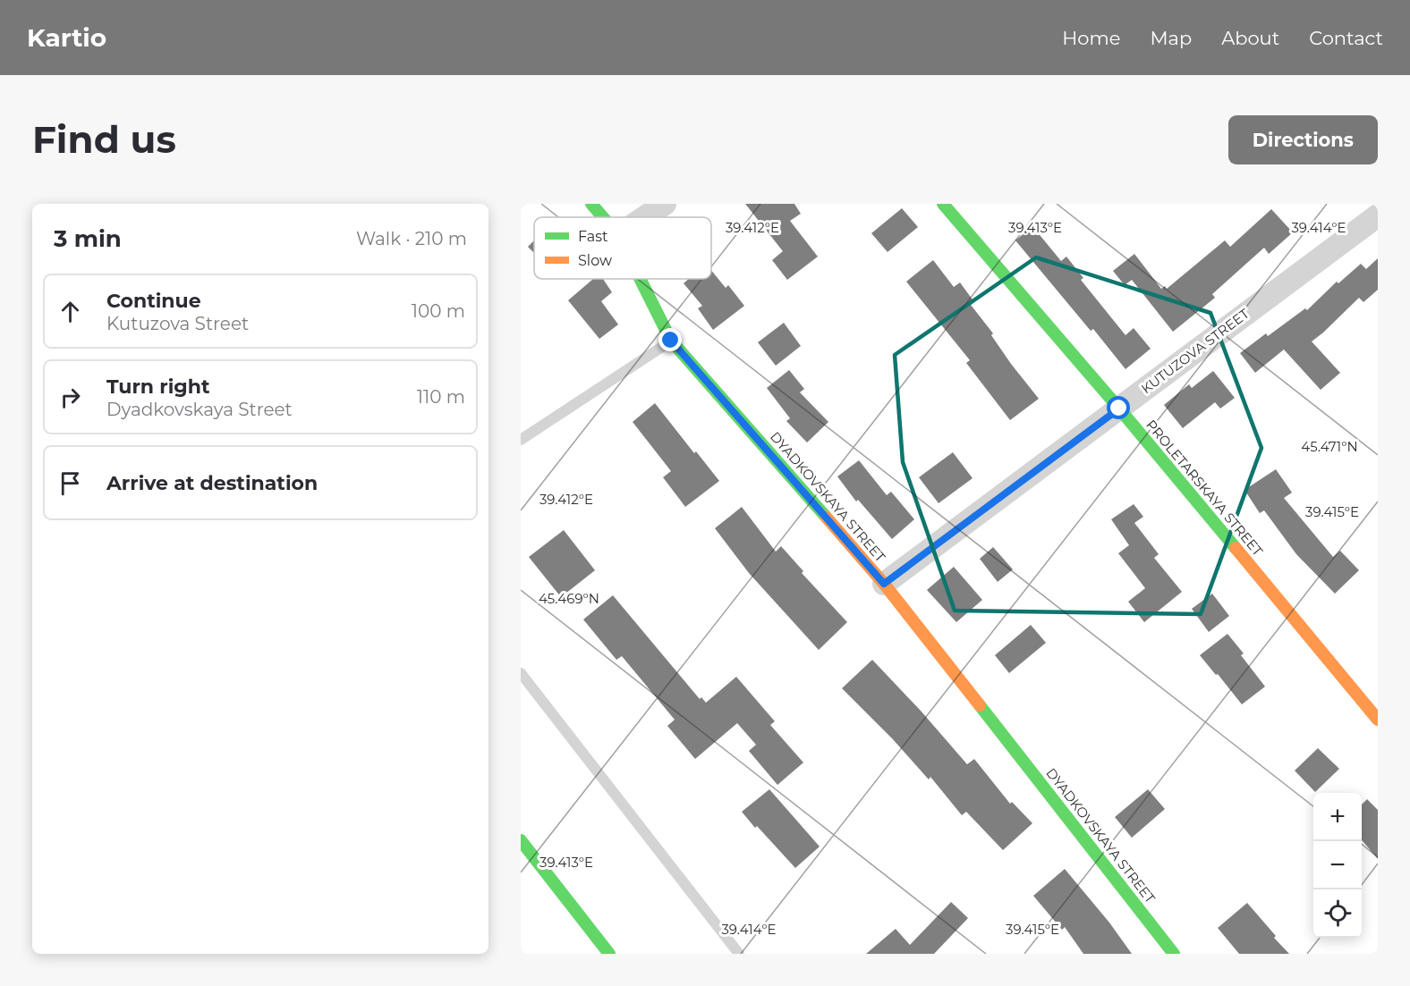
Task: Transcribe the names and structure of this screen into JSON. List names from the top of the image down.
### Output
{
  "streets": {
    "street": ["KUTUZOVA STREET", "PROLETARSKAYA STREET", "DYADKOVSKAYA STREET"]
  },
  "crossings": [
    ["KUTUZOVA STREET", "PROLETARSKAYA STREET"],
    ["KUTUZOVA STREET", "DYADKOVSKAYA STREET"]
  ],
  "legend": ["Fast", "Slow"],
  "page": {
    "header": "Kartio",
    "nav": [
      "Home",
      "Map",
      "About",
      "Contact"
    ],
    "buttons": "Directions",
    "title": "Find us",
    "heading": ["3 min", "Walk · 210 m"],
    "list": [
      ["Continue", "Kutuzova Street", "100 m"],
      ["Turn right", "Dyadkovskaya Street", "110 m"],
      "Arrive at destination"
    ],
    "map_buttons": ["+", "−"]
  },
  "coordinates": [
    "39.412°E",
    "39.413°E",
    "39.414°E",
    "45.471°N",
    "39.415°E",
    "45.469°N"
  ]
}
